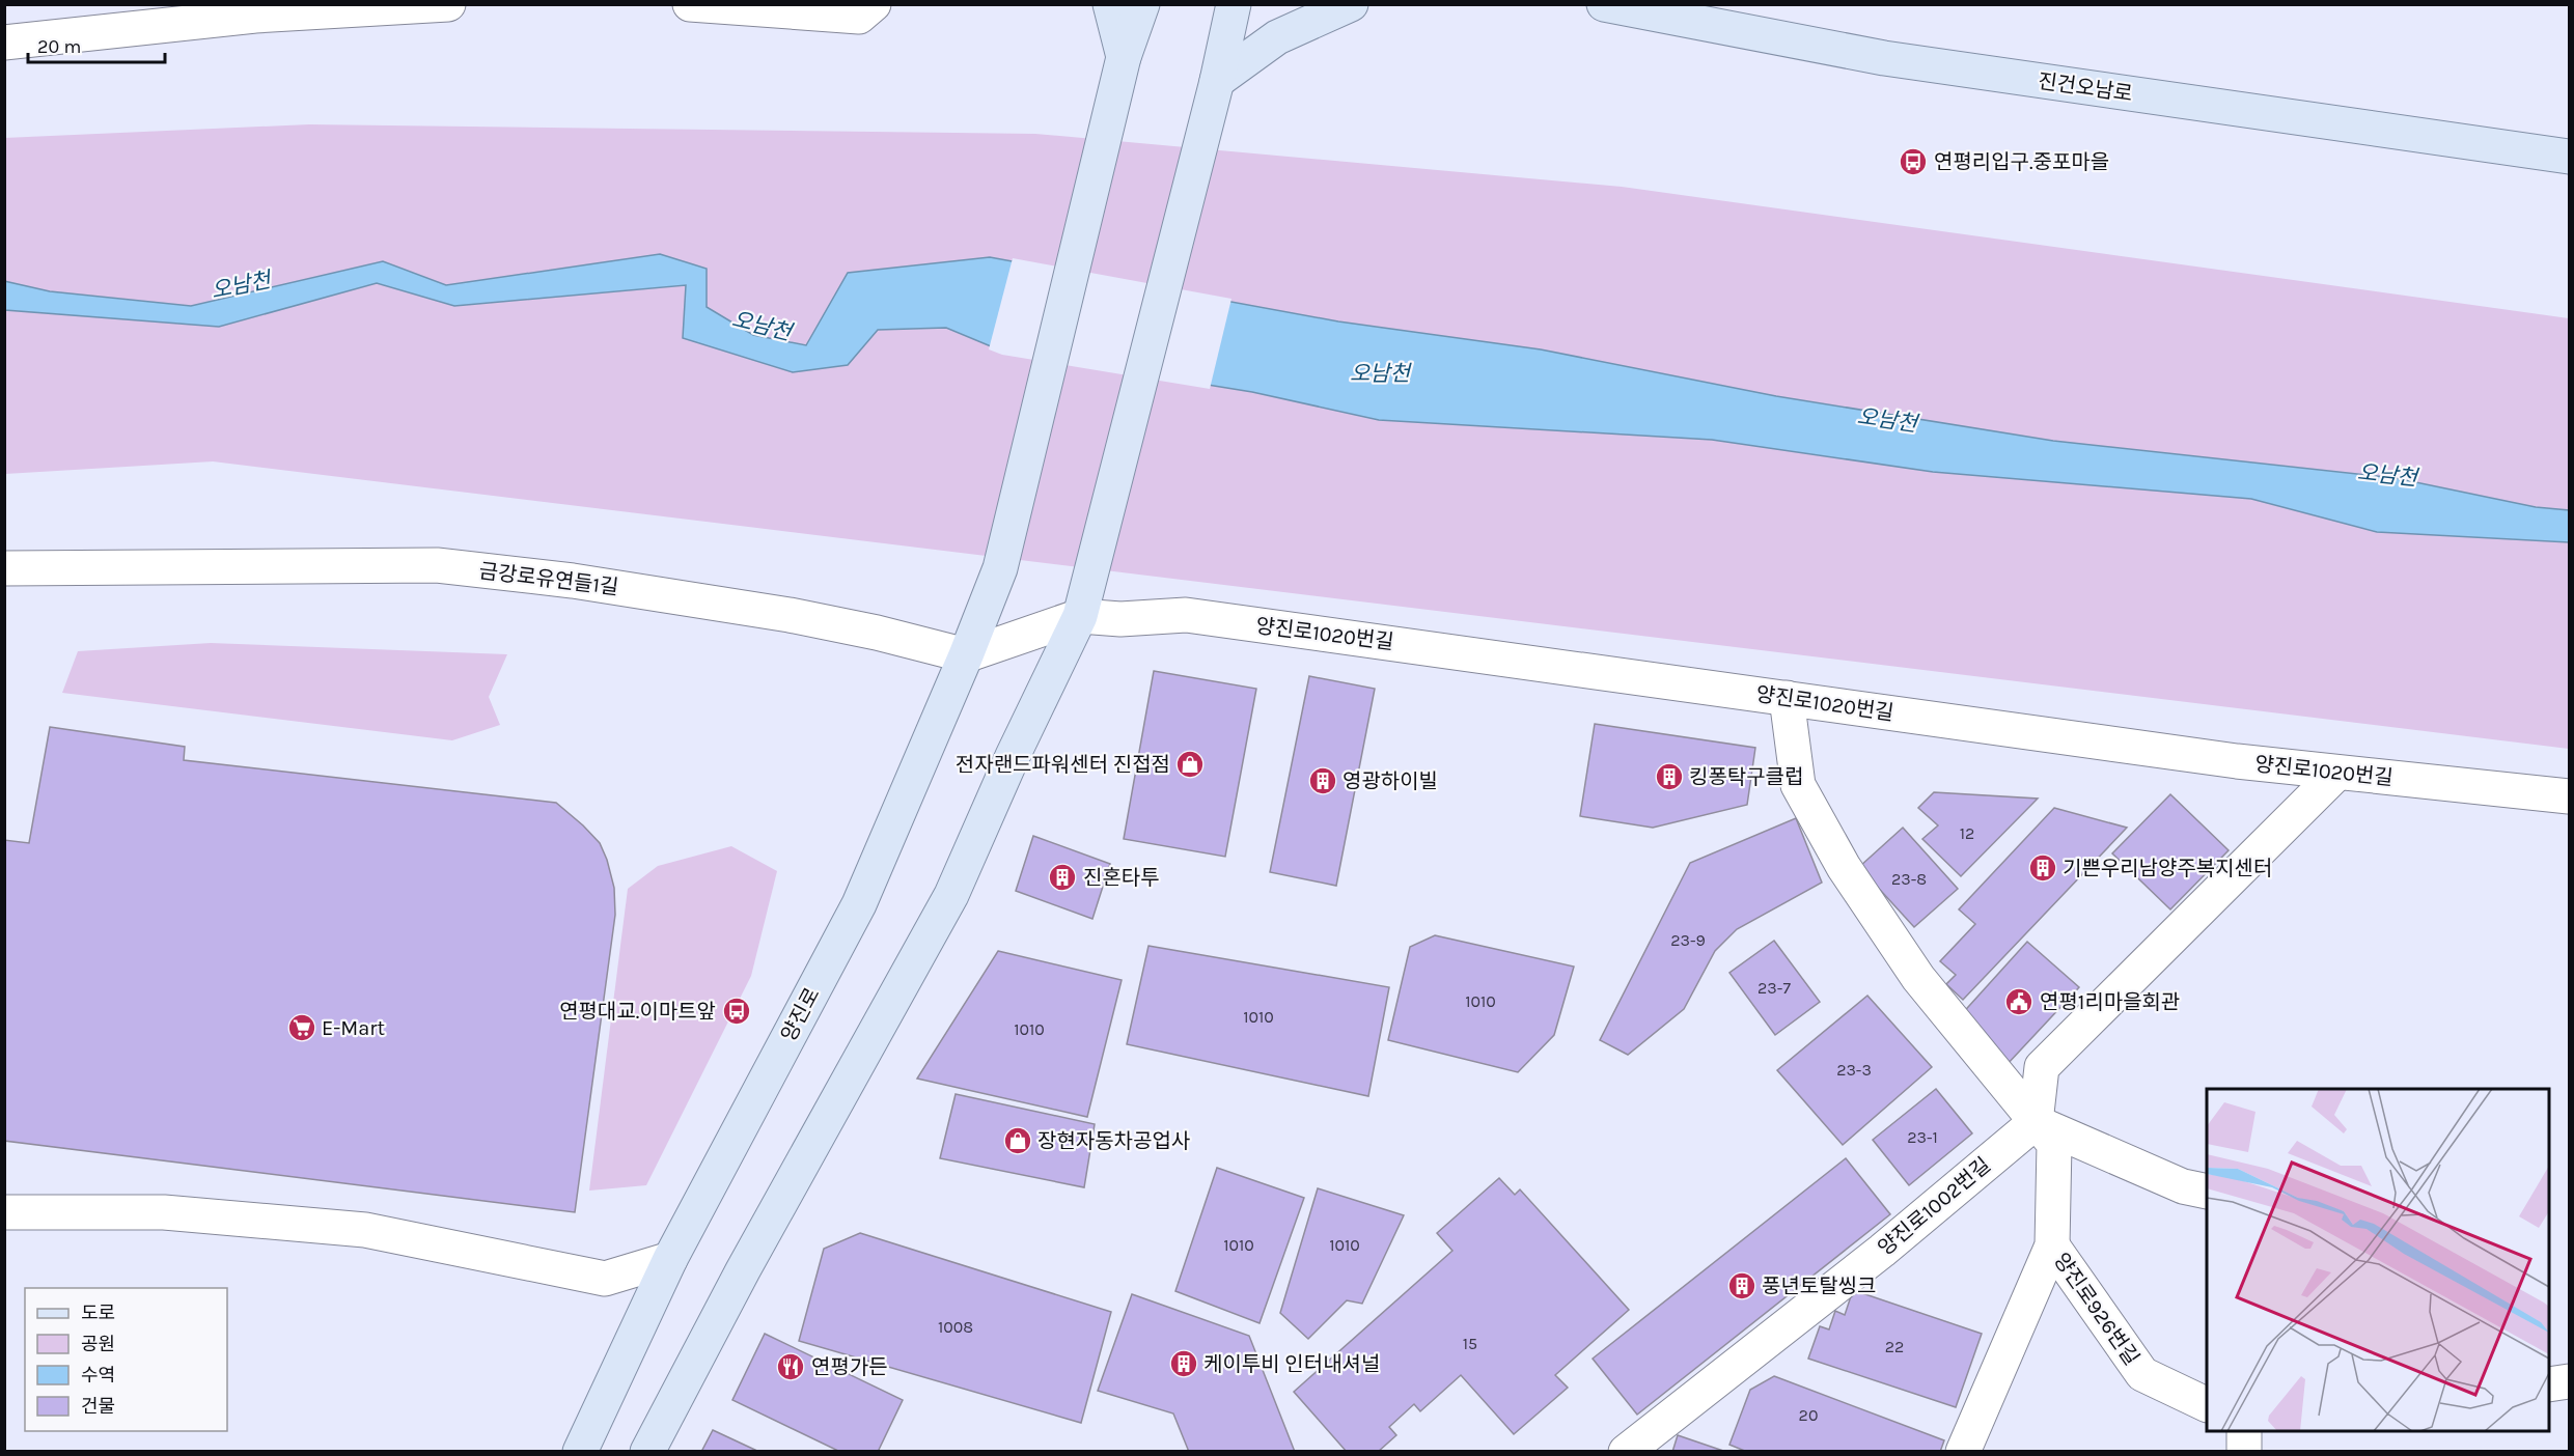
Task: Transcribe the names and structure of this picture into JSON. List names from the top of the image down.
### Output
{
  "streets": {
    "main road": ["진건오남로", "양진로"],
    "street": [
      "금강로유연들1길",
      "양진로1020번길",
      "양진로1002번길",
      "양진로926번길"
    ]
  },
  "crossings": [
    ["금강로유연들1길", "양진로"],
    ["양진로1002번길", "양진로926번길"]
  ],
  "water": ["오남천"],
  "places": {
    "bus stop": ["연평리입구.중포마을", "연평대교.이마트앞"],
    "shop": ["전자랜드파워센터 진접점", "장현자동차공업사"],
    "building": [
      "킹퐁탁구클럽",
      "영광하이빌",
      "기쁜우리남양주복지센터",
      "진혼타투",
      "풍년토탈씽크",
      "케이투비 인터내셔널"
    ],
    "public building": ["연평1리마을회관"],
    "supermarket": ["E-Mart"],
    "restaurant": ["연평가든"]
  },
  "house_numbers": [
    "12",
    "23-8",
    "23-9",
    "23-7",
    "1010",
    "1010",
    "1010",
    "23-3",
    "23-1",
    "1010",
    "1010",
    "1008",
    "15",
    "22",
    "20"
  ],
  "legend": [
    "도로",
    "공원",
    "수역",
    "건물"
  ],
  "scale_bar": "20 m"
}
